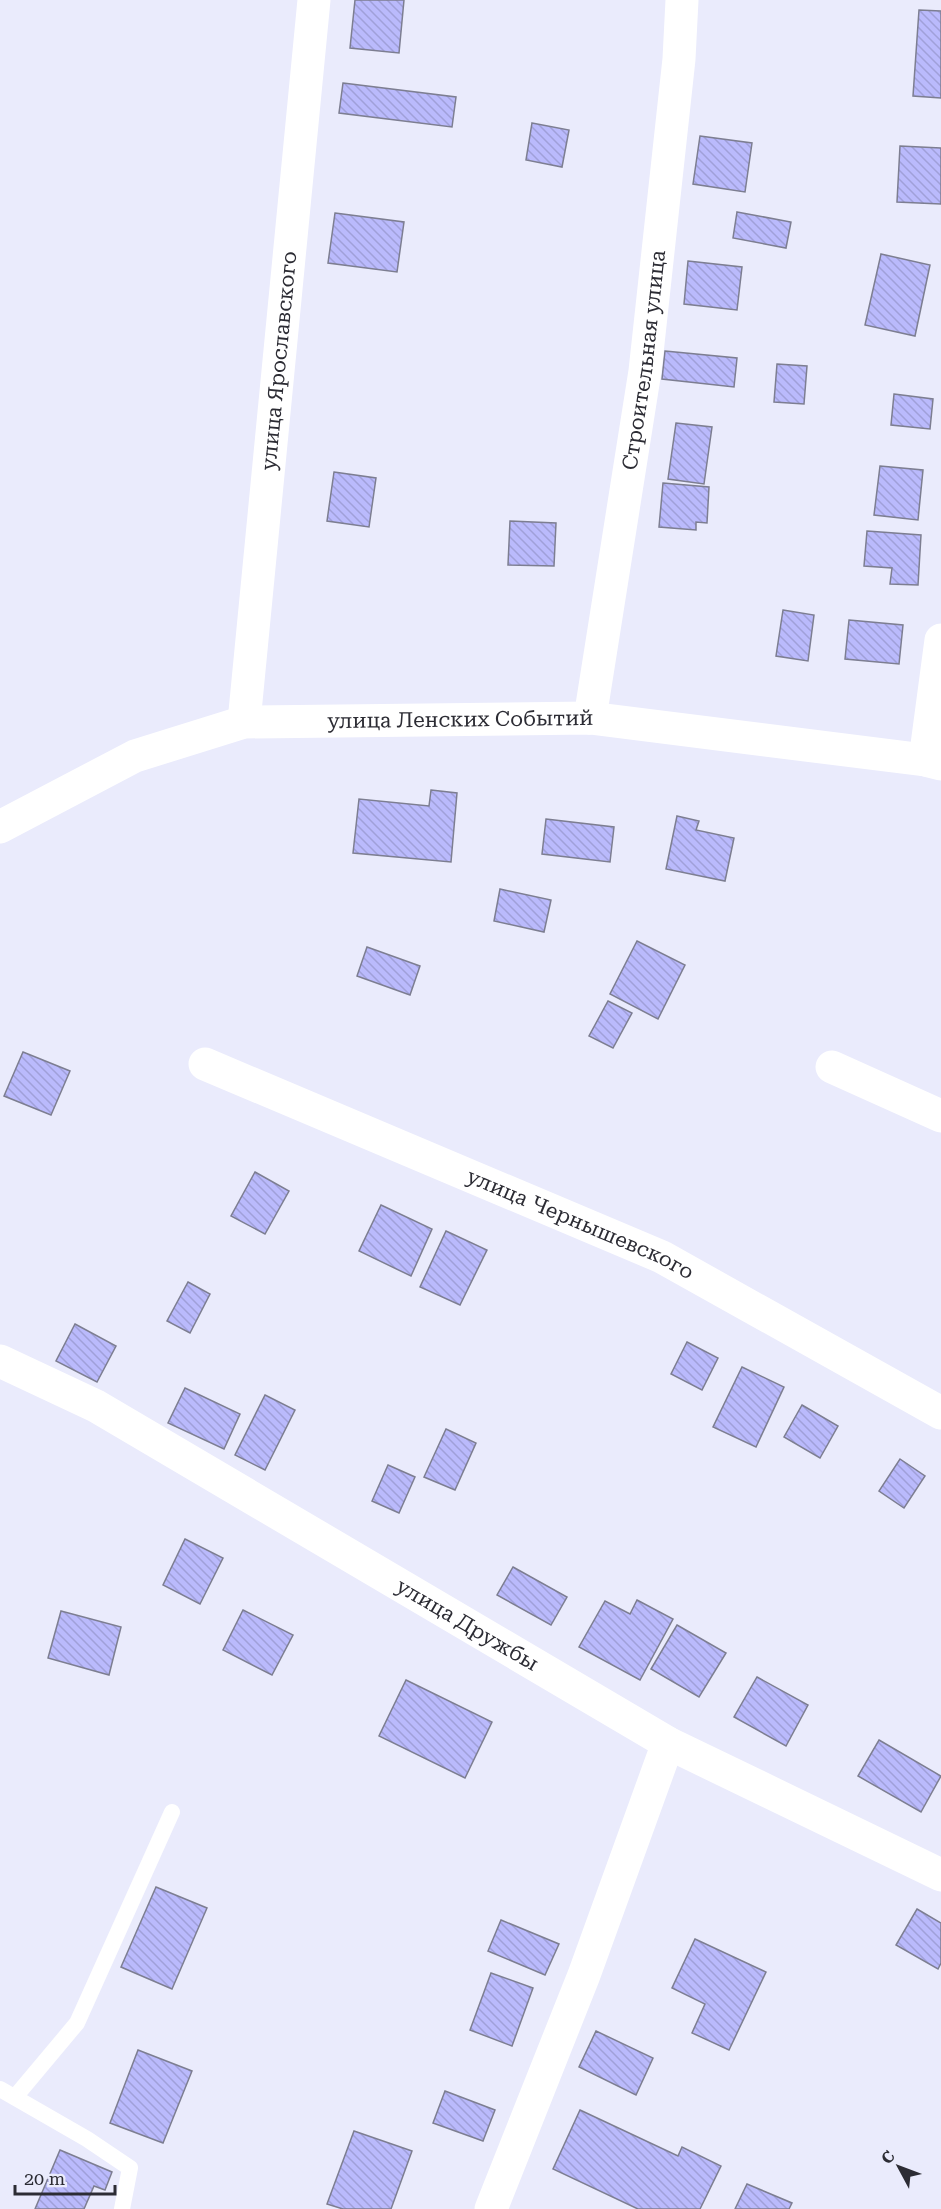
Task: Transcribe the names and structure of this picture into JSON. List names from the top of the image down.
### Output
{
  "streets": {
    "street": [
      "Строительная улица",
      "улица Ярославского",
      "улица Ленских Событий",
      "улица Чернышевского",
      "улица Дружбы"
    ]
  },
  "crossings": [
    ["Строительная улица", "улица Ленских Событий"],
    ["улица Ярославского", "улица Ленских Событий"]
  ],
  "scale_bar": "20 m",
  "north": "top left"
}
